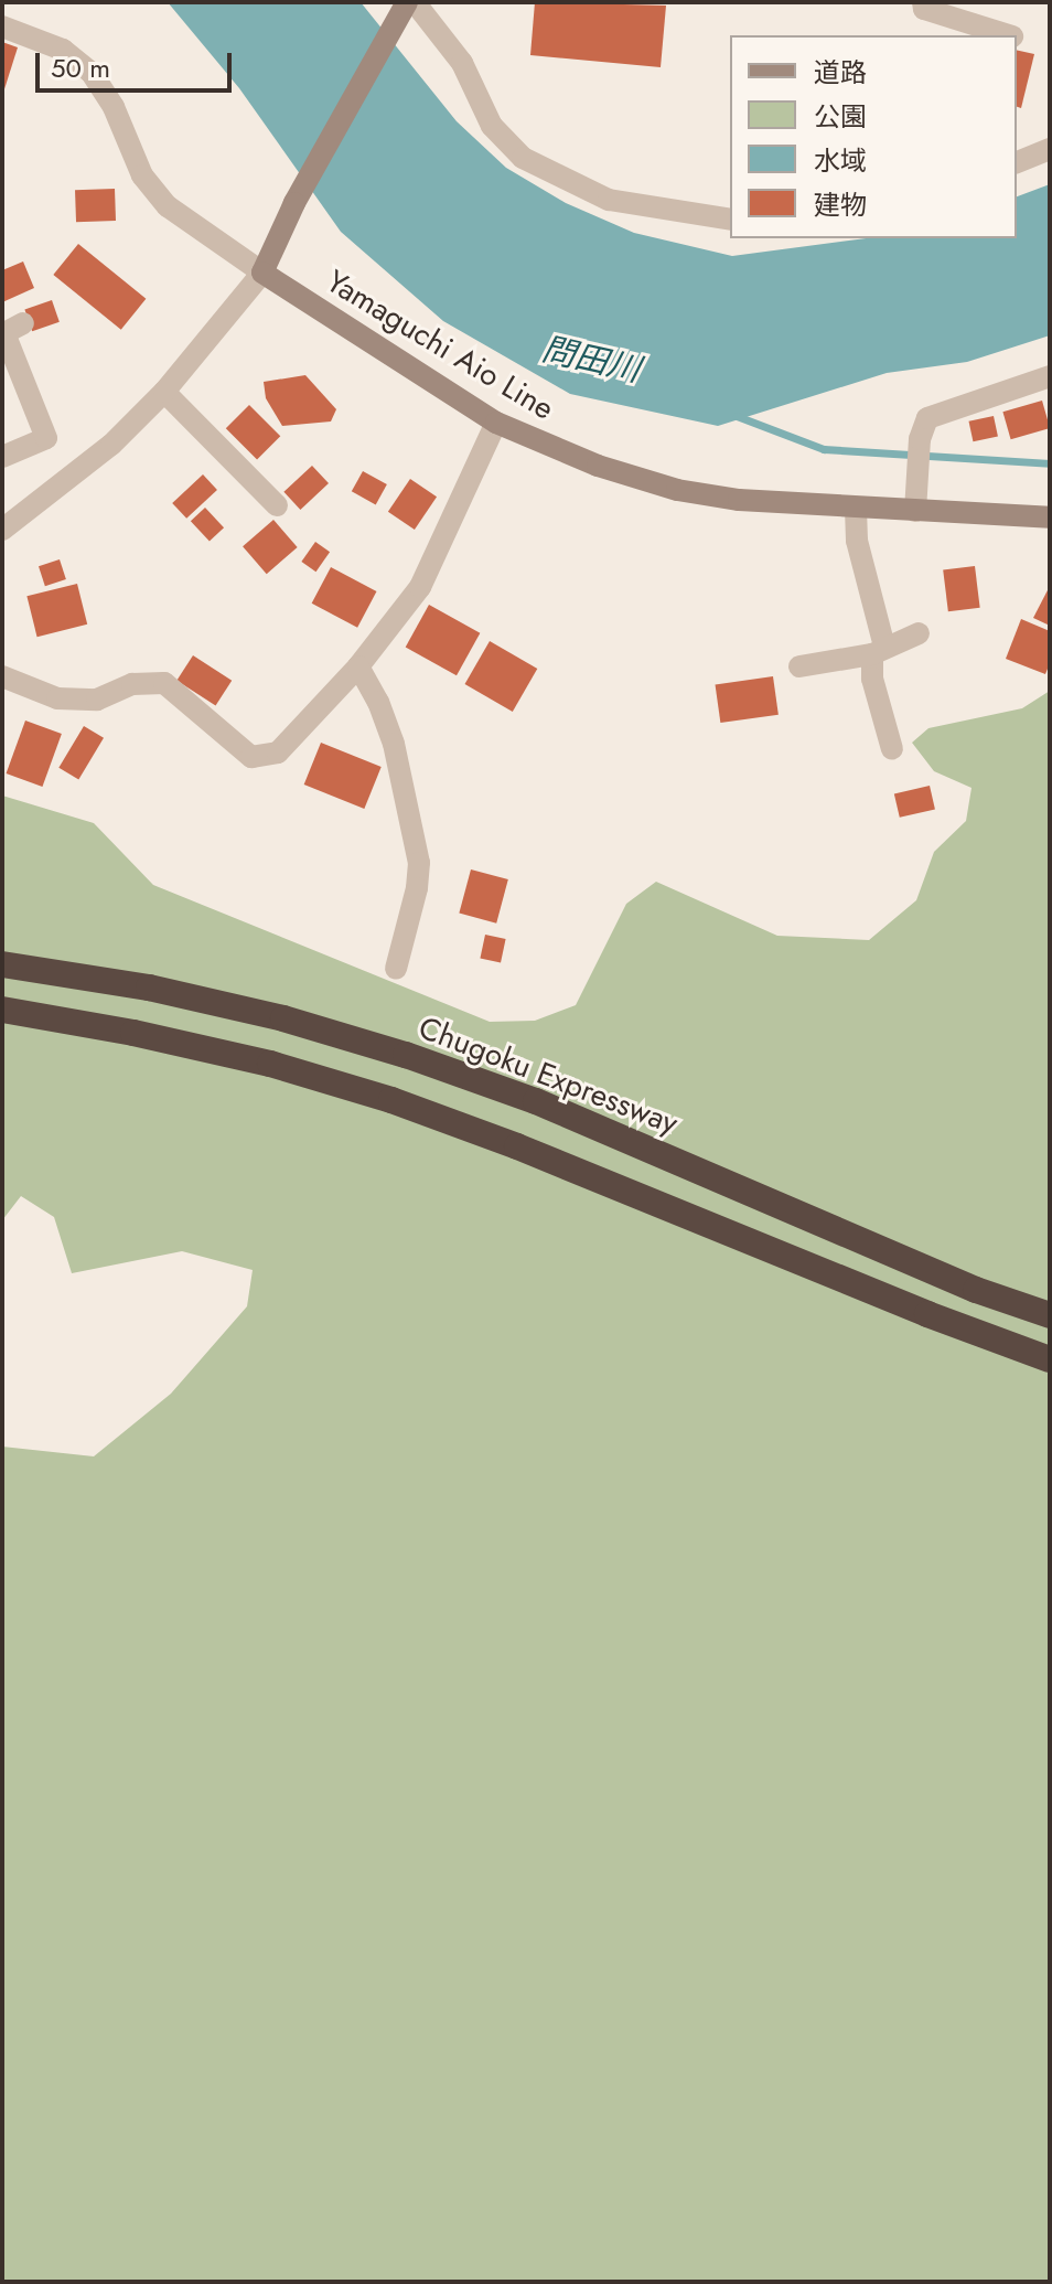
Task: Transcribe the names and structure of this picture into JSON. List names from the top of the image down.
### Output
{
  "streets": {
    "highway": ["Chugoku Expressway"],
    "main road": ["Yamaguchi Aio Line"]
  },
  "water": ["問田川"],
  "legend": [
    "道路",
    "公園",
    "水域",
    "建物"
  ],
  "scale_bar": "50 m"
}
